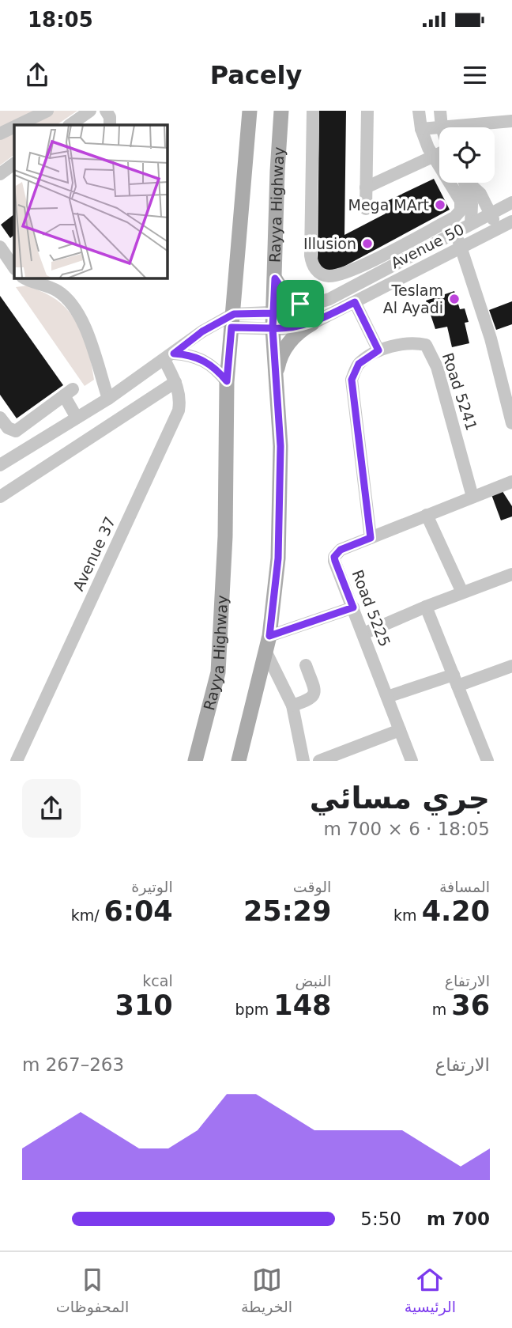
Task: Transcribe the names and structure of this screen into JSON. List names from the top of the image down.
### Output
{
  "streets": {
    "main road": ["Rayya Highway"],
    "street": [
      "Avenue 50",
      "Road 5241",
      "Avenue 37",
      "Road 5225"
    ]
  },
  "crossings": [
    ["Rayya Highway", "Avenue 50"],
    ["Road 5241", "Road 5225"]
  ],
  "places": ["Mega MArt", "Illusion", "Teslam Al Ayadi"],
  "page": {
    "status": "18:05",
    "header": "Pacely",
    "heading": ["جري مسائي", "18:05 · 6 × 700 m"],
    "stats": [
      ["المسافة", "4.20 km"],
      ["الوقت", "25:29"],
      ["الوتيرة", "6:04 /km"],
      ["الارتفاع", "36 m"],
      ["النبض", "148 bpm"],
      ["kcal", "310"]
    ],
    "chart": ["الارتفاع", "263–267 m"],
    "list": [
      {
        "name": "700 m",
        "note": "5:50"
      }
    ],
    "tabs": ["الرئيسية", "الخريطة", "المحفوظات"]
  }
}
